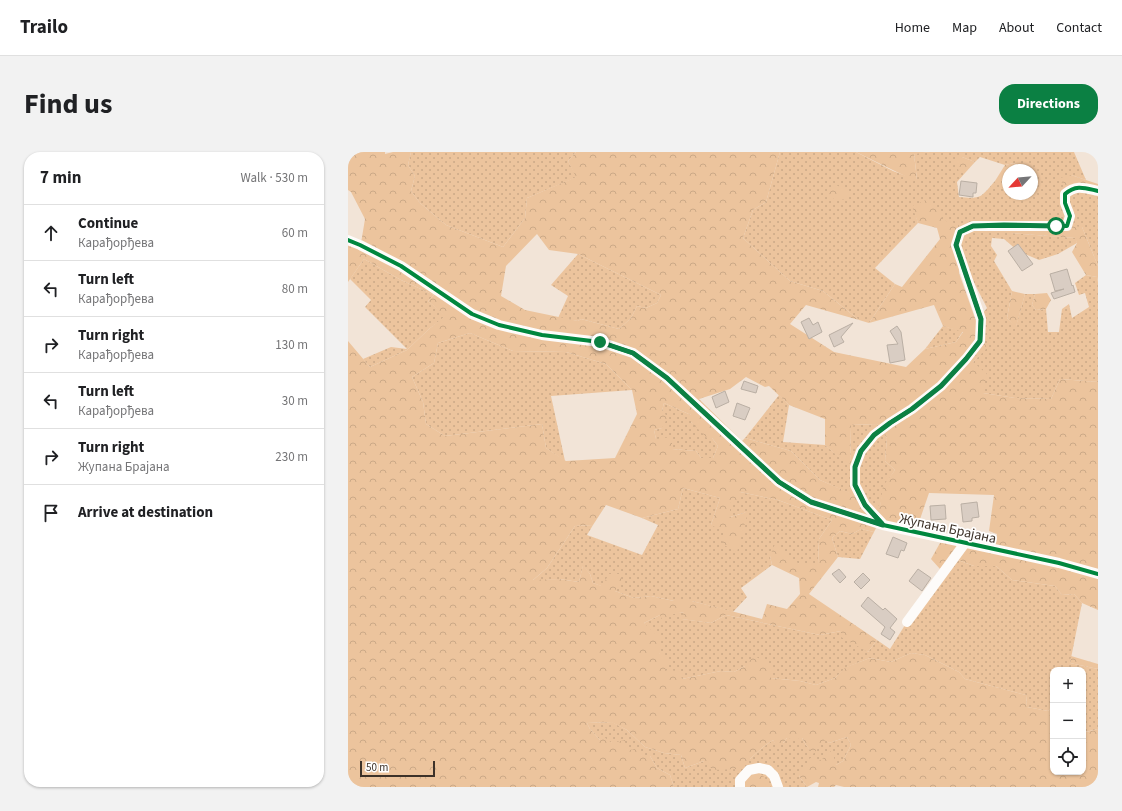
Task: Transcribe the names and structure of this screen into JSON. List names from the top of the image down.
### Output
{
  "streets": {
    "street": ["Жупана Брајана"]
  },
  "scale_bar": "50 m",
  "north": "bottom left",
  "page": {
    "header": "Trailo",
    "nav": [
      "Home",
      "Map",
      "About",
      "Contact"
    ],
    "title": "Find us",
    "buttons": "Directions",
    "heading": ["7 min", "Walk · 530 m"],
    "list": [
      ["Continue", "Карађорђева", "60 m"],
      ["Turn left", "Карађорђева", "80 m"],
      ["Turn right", "Карађорђева", "130 m"],
      ["Turn left", "Карађорђева", "30 m"],
      ["Turn right", "Жупана Брајана", "230 m"],
      "Arrive at destination"
    ],
    "map_buttons": ["+", "−"],
    "scale": "50 m"
  }
}
